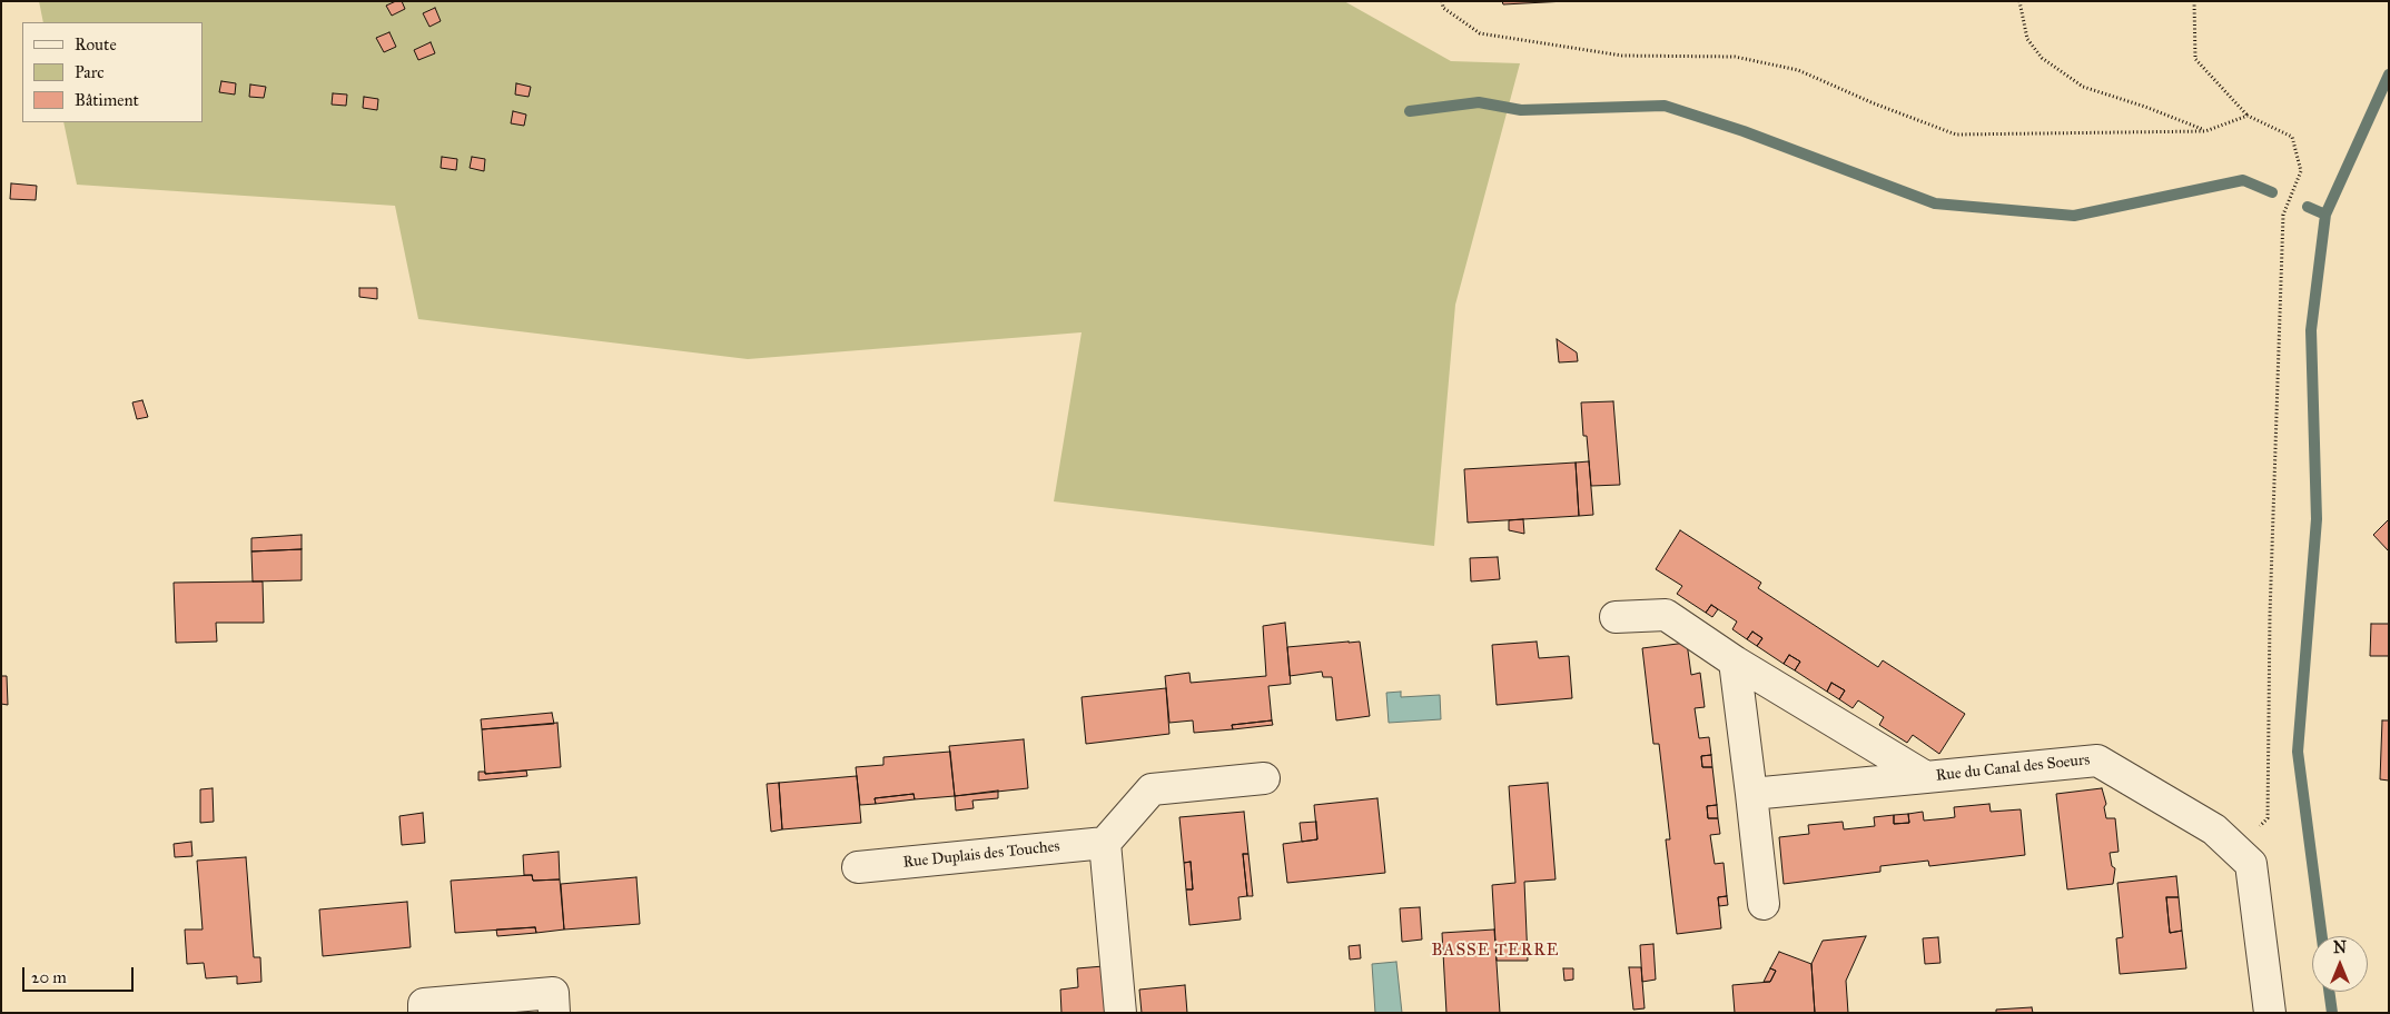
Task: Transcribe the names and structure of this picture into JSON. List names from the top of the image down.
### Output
{
  "streets": {
    "street": ["Rue du Canal des Soeurs", "Rue Duplais des Touches"]
  },
  "districts": ["BASSE TERRE"],
  "legend": ["Route", "Parc", "Bâtiment"],
  "scale_bar": "20 m",
  "north": "top"
}
